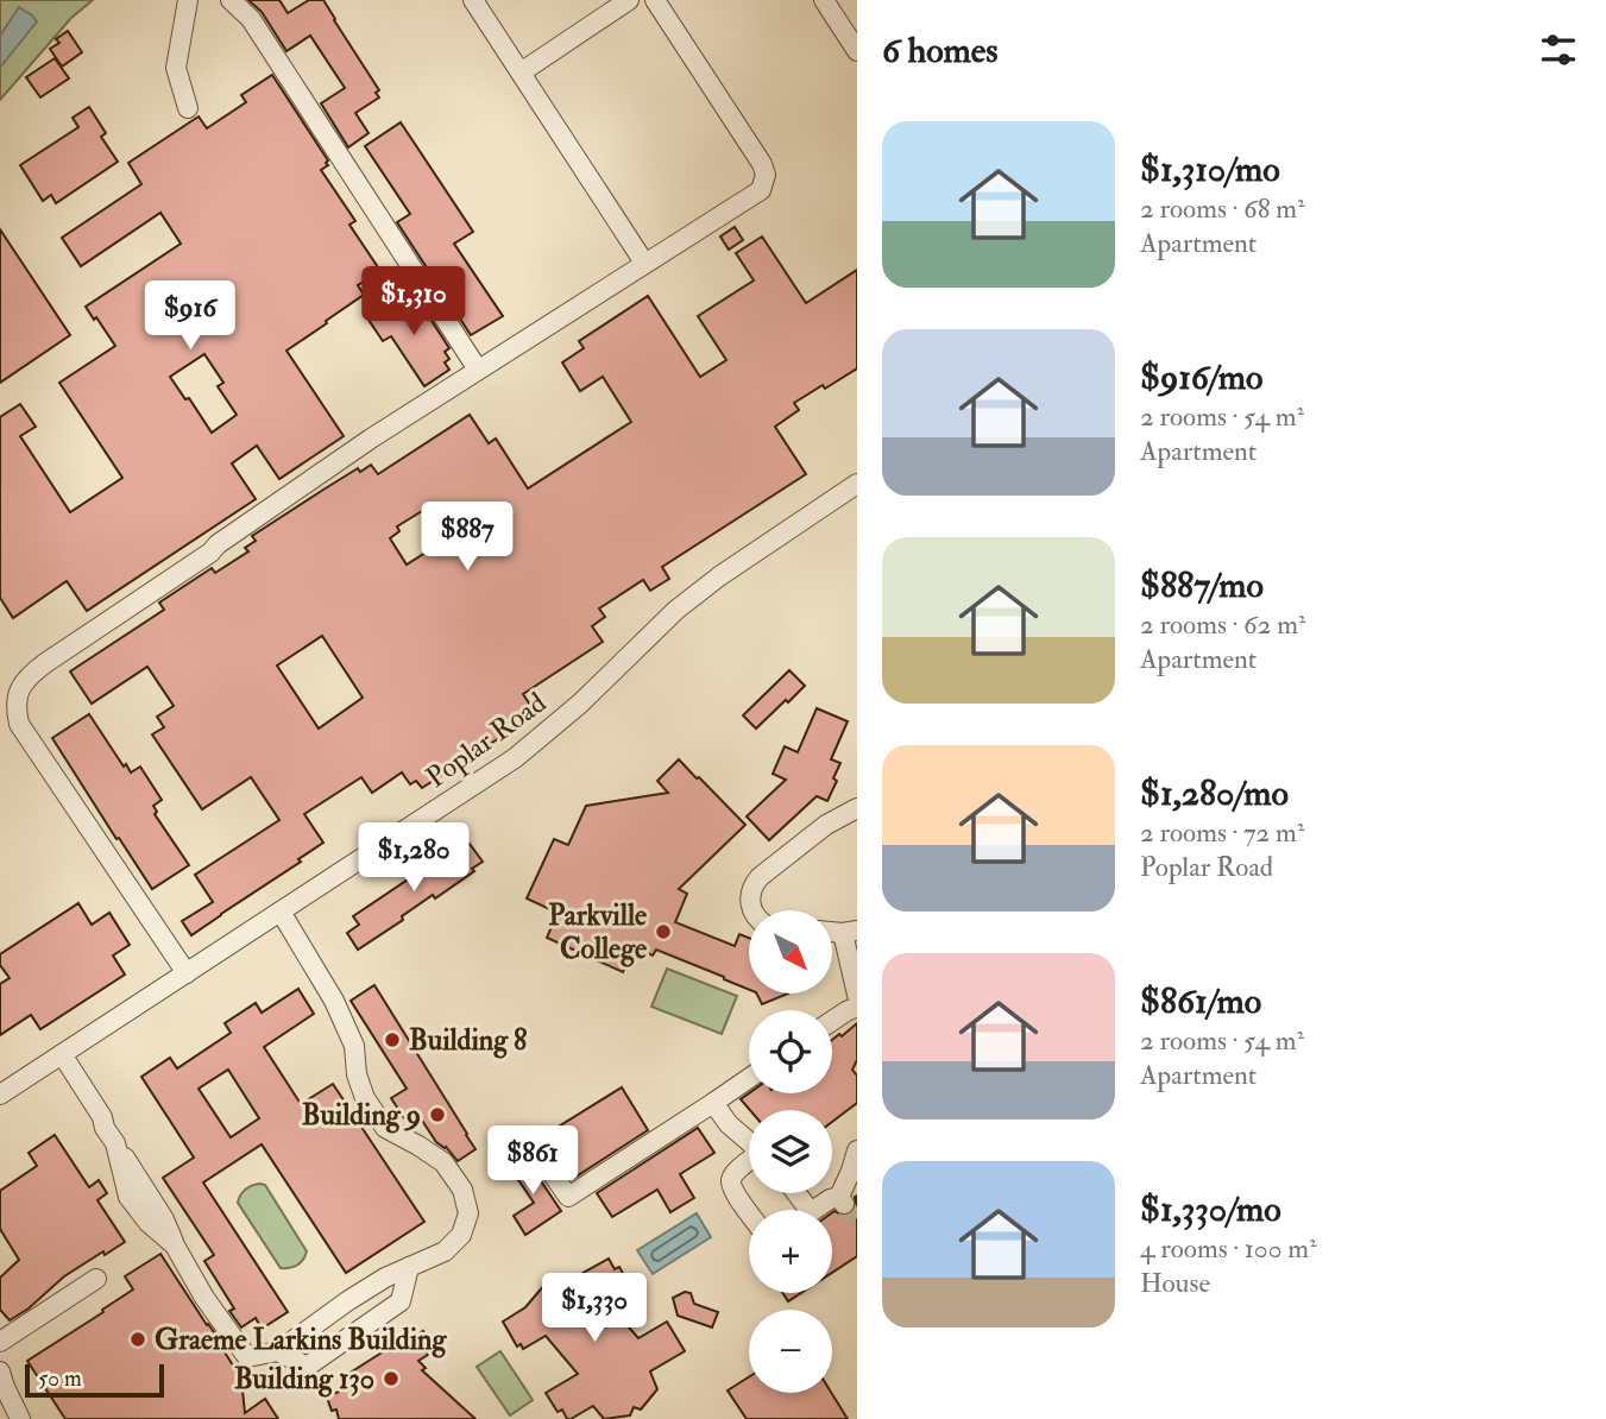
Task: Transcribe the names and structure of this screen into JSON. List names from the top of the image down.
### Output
{
  "streets": {
    "street": ["Poplar Road"]
  },
  "places": [
    "Parkville College",
    "Building 8",
    "Building 9",
    "Graeme Larkins Building",
    "Building 130"
  ],
  "scale_bar": "50 m",
  "north": "bottom right",
  "page": {
    "heading": "6 homes",
    "list": [
      {
        "name": "$1,310/mo",
        "note": "2 rooms · 68 m² · Apartment"
      },
      {
        "name": "$916/mo",
        "note": "2 rooms · 54 m² · Apartment"
      },
      {
        "name": "$887/mo",
        "note": "2 rooms · 62 m² · Apartment"
      },
      {
        "name": "$1,280/mo",
        "note": "2 rooms · 72 m² · Poplar Road"
      },
      {
        "name": "$861/mo",
        "note": "2 rooms · 54 m² · Apartment"
      },
      {
        "name": "$1,330/mo",
        "note": "4 rooms · 100 m² · House"
      }
    ],
    "price": [
      "$1,310",
      "$916",
      "$887",
      "$1,280",
      "$861",
      "$1,330"
    ],
    "map_buttons": ["+", "−"],
    "scale": "50 m"
  }
}
